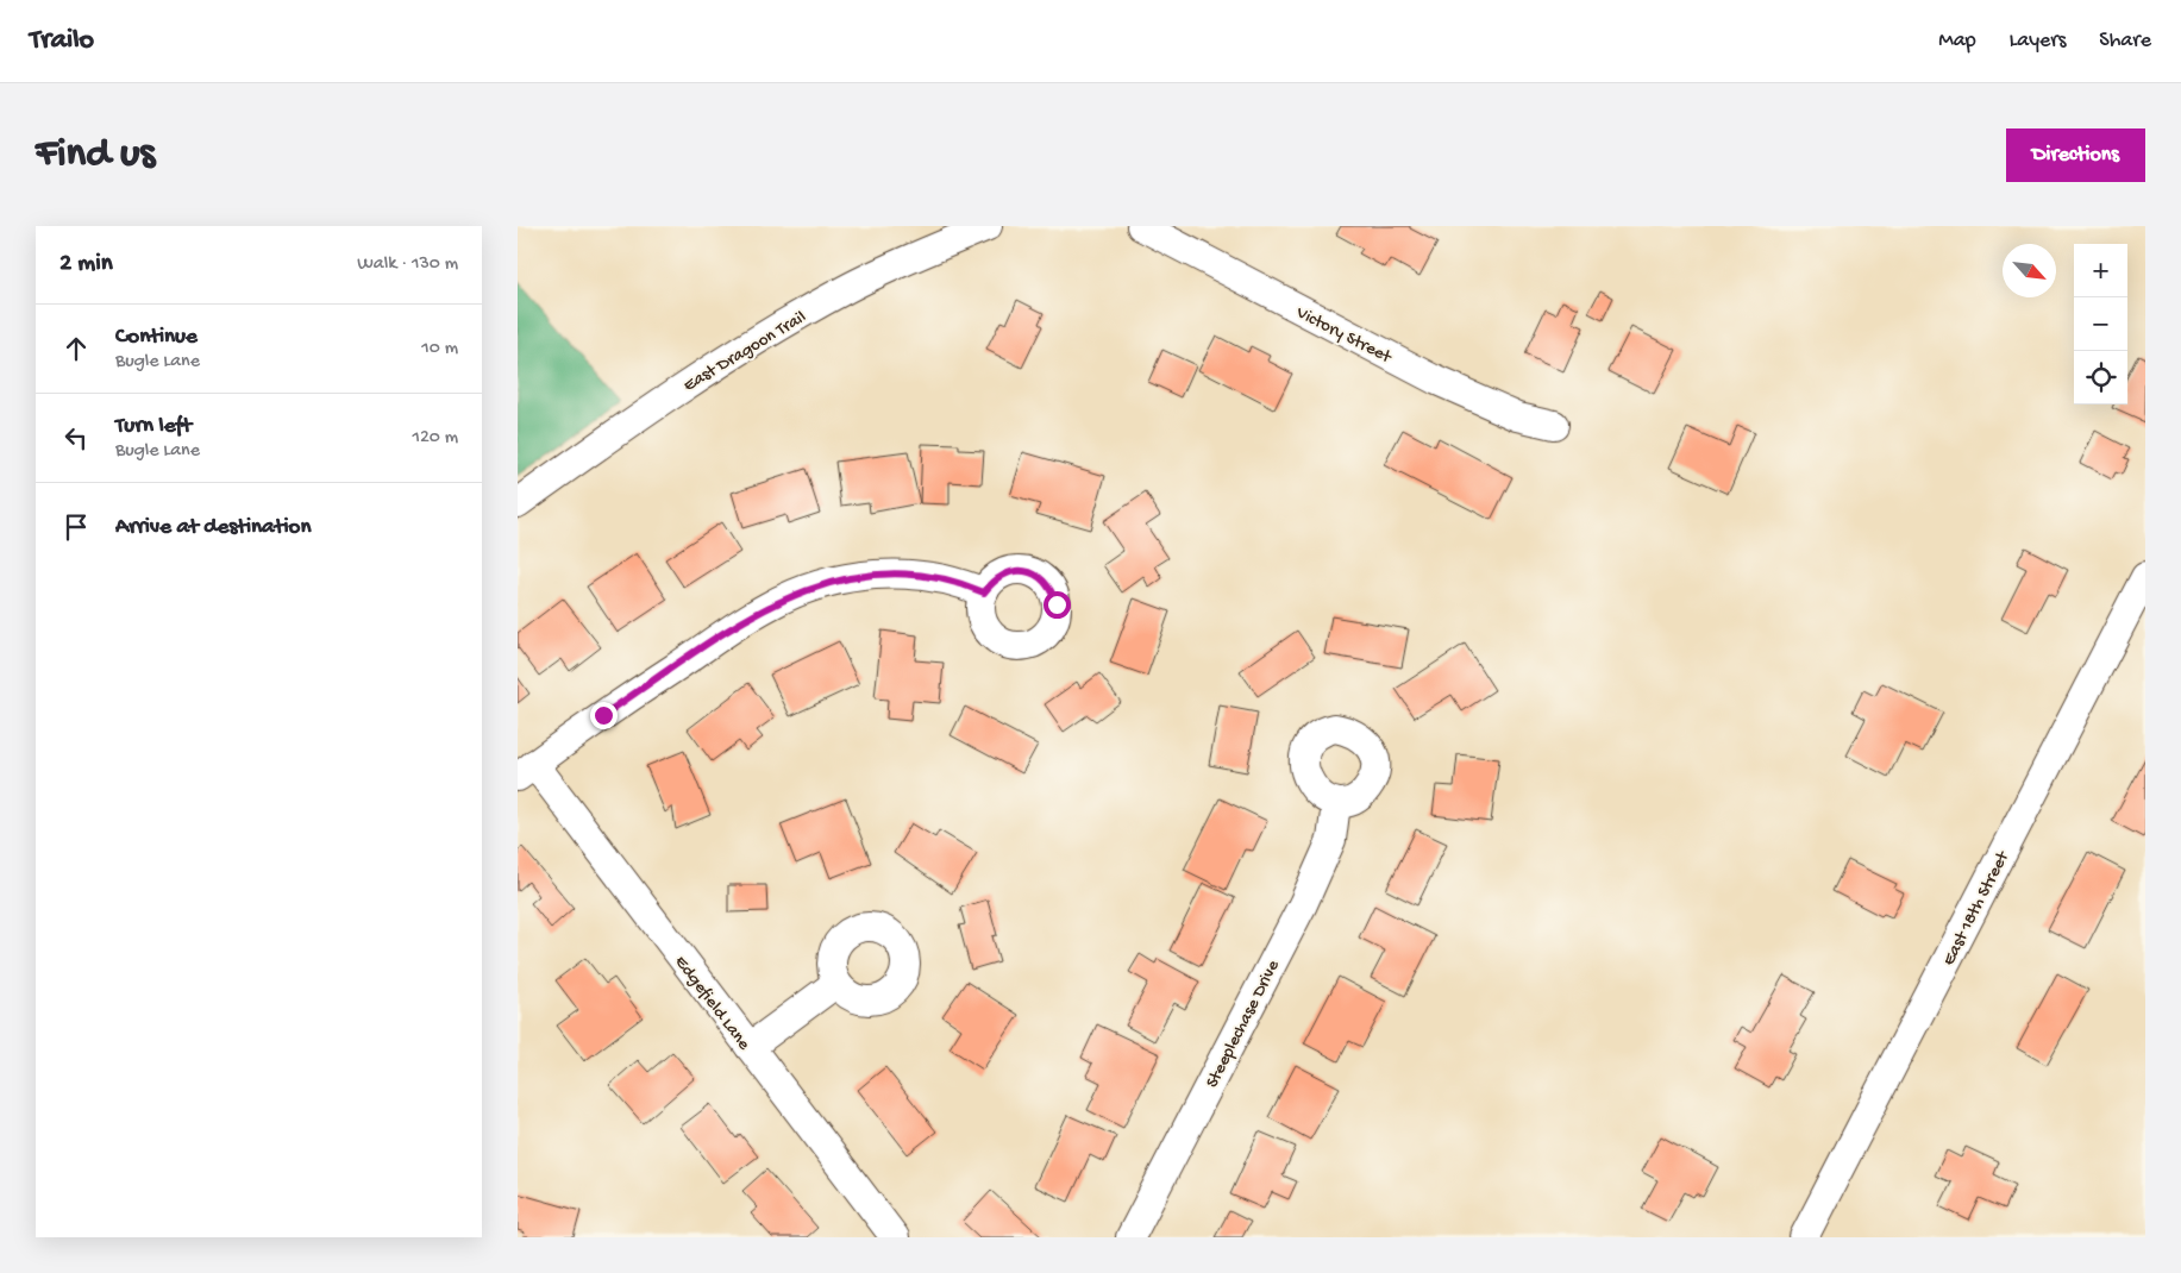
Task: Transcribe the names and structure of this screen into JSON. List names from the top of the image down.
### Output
{
  "streets": {
    "street": [
      "Victory Street",
      "East Dragoon Trail",
      "East 18th Street",
      "Edgefield Lane",
      "Steeplechase Drive"
    ]
  },
  "north": "bottom right",
  "page": {
    "header": "Trailo",
    "nav": ["Map", "Layers", "Share"],
    "buttons": "Directions",
    "title": "Find us",
    "heading": ["2 min", "Walk · 130 m"],
    "map_buttons": ["+", "−"],
    "list": [
      ["Continue", "Bugle Lane", "10 m"],
      ["Turn left", "Bugle Lane", "120 m"],
      "Arrive at destination"
    ]
  }
}
